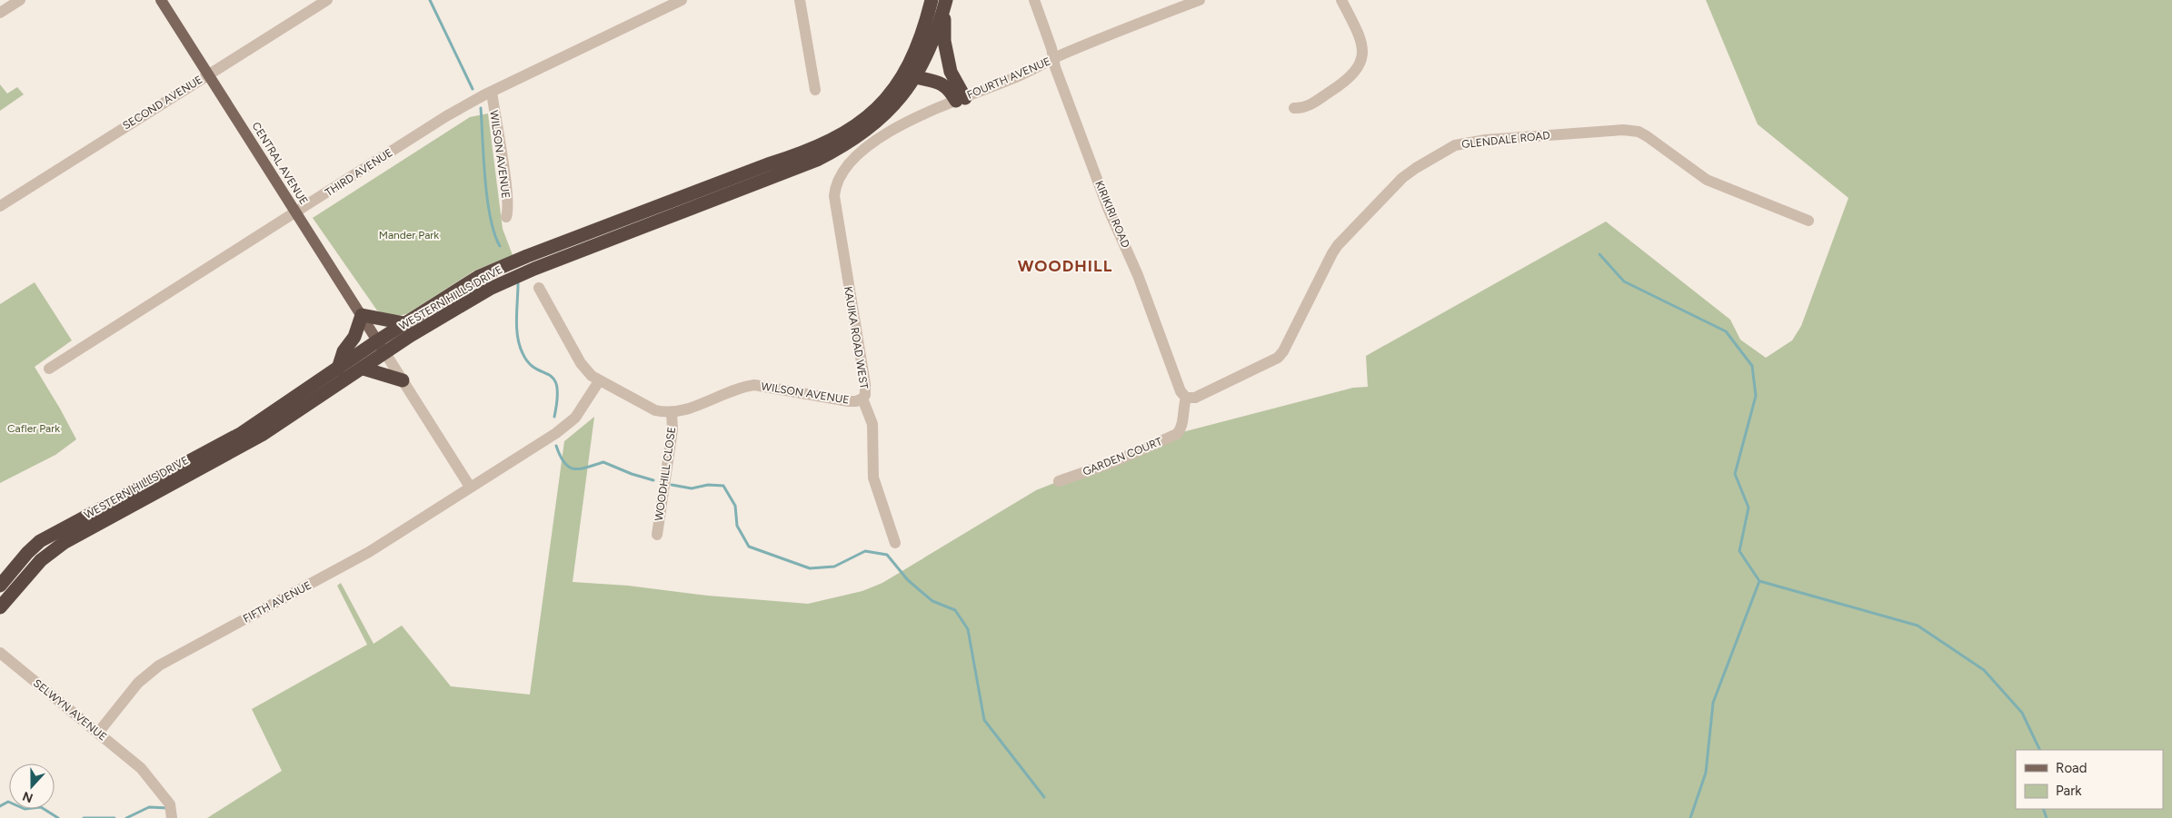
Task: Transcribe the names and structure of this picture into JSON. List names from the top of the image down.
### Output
{
  "streets": {
    "highway": ["WESTERN HILLS DRIVE"],
    "main road": ["CENTRAL AVENUE"],
    "street": [
      "FOURTH AVENUE",
      "SECOND AVENUE",
      "GLENDALE ROAD",
      "WILSON AVENUE",
      "THIRD AVENUE",
      "KIRIKIRI ROAD",
      "KAUIKA ROAD WEST",
      "GARDEN COURT",
      "WOODHILL CLOSE",
      "FIFTH AVENUE",
      "SELWYN AVENUE"
    ]
  },
  "crossings": [
    ["FOURTH AVENUE", "KIRIKIRI ROAD"],
    ["FOURTH AVENUE", "KAUIKA ROAD WEST"],
    ["SECOND AVENUE", "CENTRAL AVENUE"],
    ["GLENDALE ROAD", "KIRIKIRI ROAD"],
    ["GLENDALE ROAD", "GARDEN COURT"],
    ["WILSON AVENUE", "THIRD AVENUE"],
    ["WILSON AVENUE", "KAUIKA ROAD WEST"],
    ["WILSON AVENUE", "WOODHILL CLOSE"],
    ["WILSON AVENUE", "FIFTH AVENUE"],
    ["CENTRAL AVENUE", "THIRD AVENUE"],
    ["CENTRAL AVENUE", "WESTERN HILLS DRIVE"],
    ["KIRIKIRI ROAD", "GARDEN COURT"],
    ["FIFTH AVENUE", "SELWYN AVENUE"]
  ],
  "districts": ["WOODHILL"],
  "parks": ["Mander Park", "Cafler Park"],
  "legend": ["Road", "Park"],
  "north": "bottom"
}
